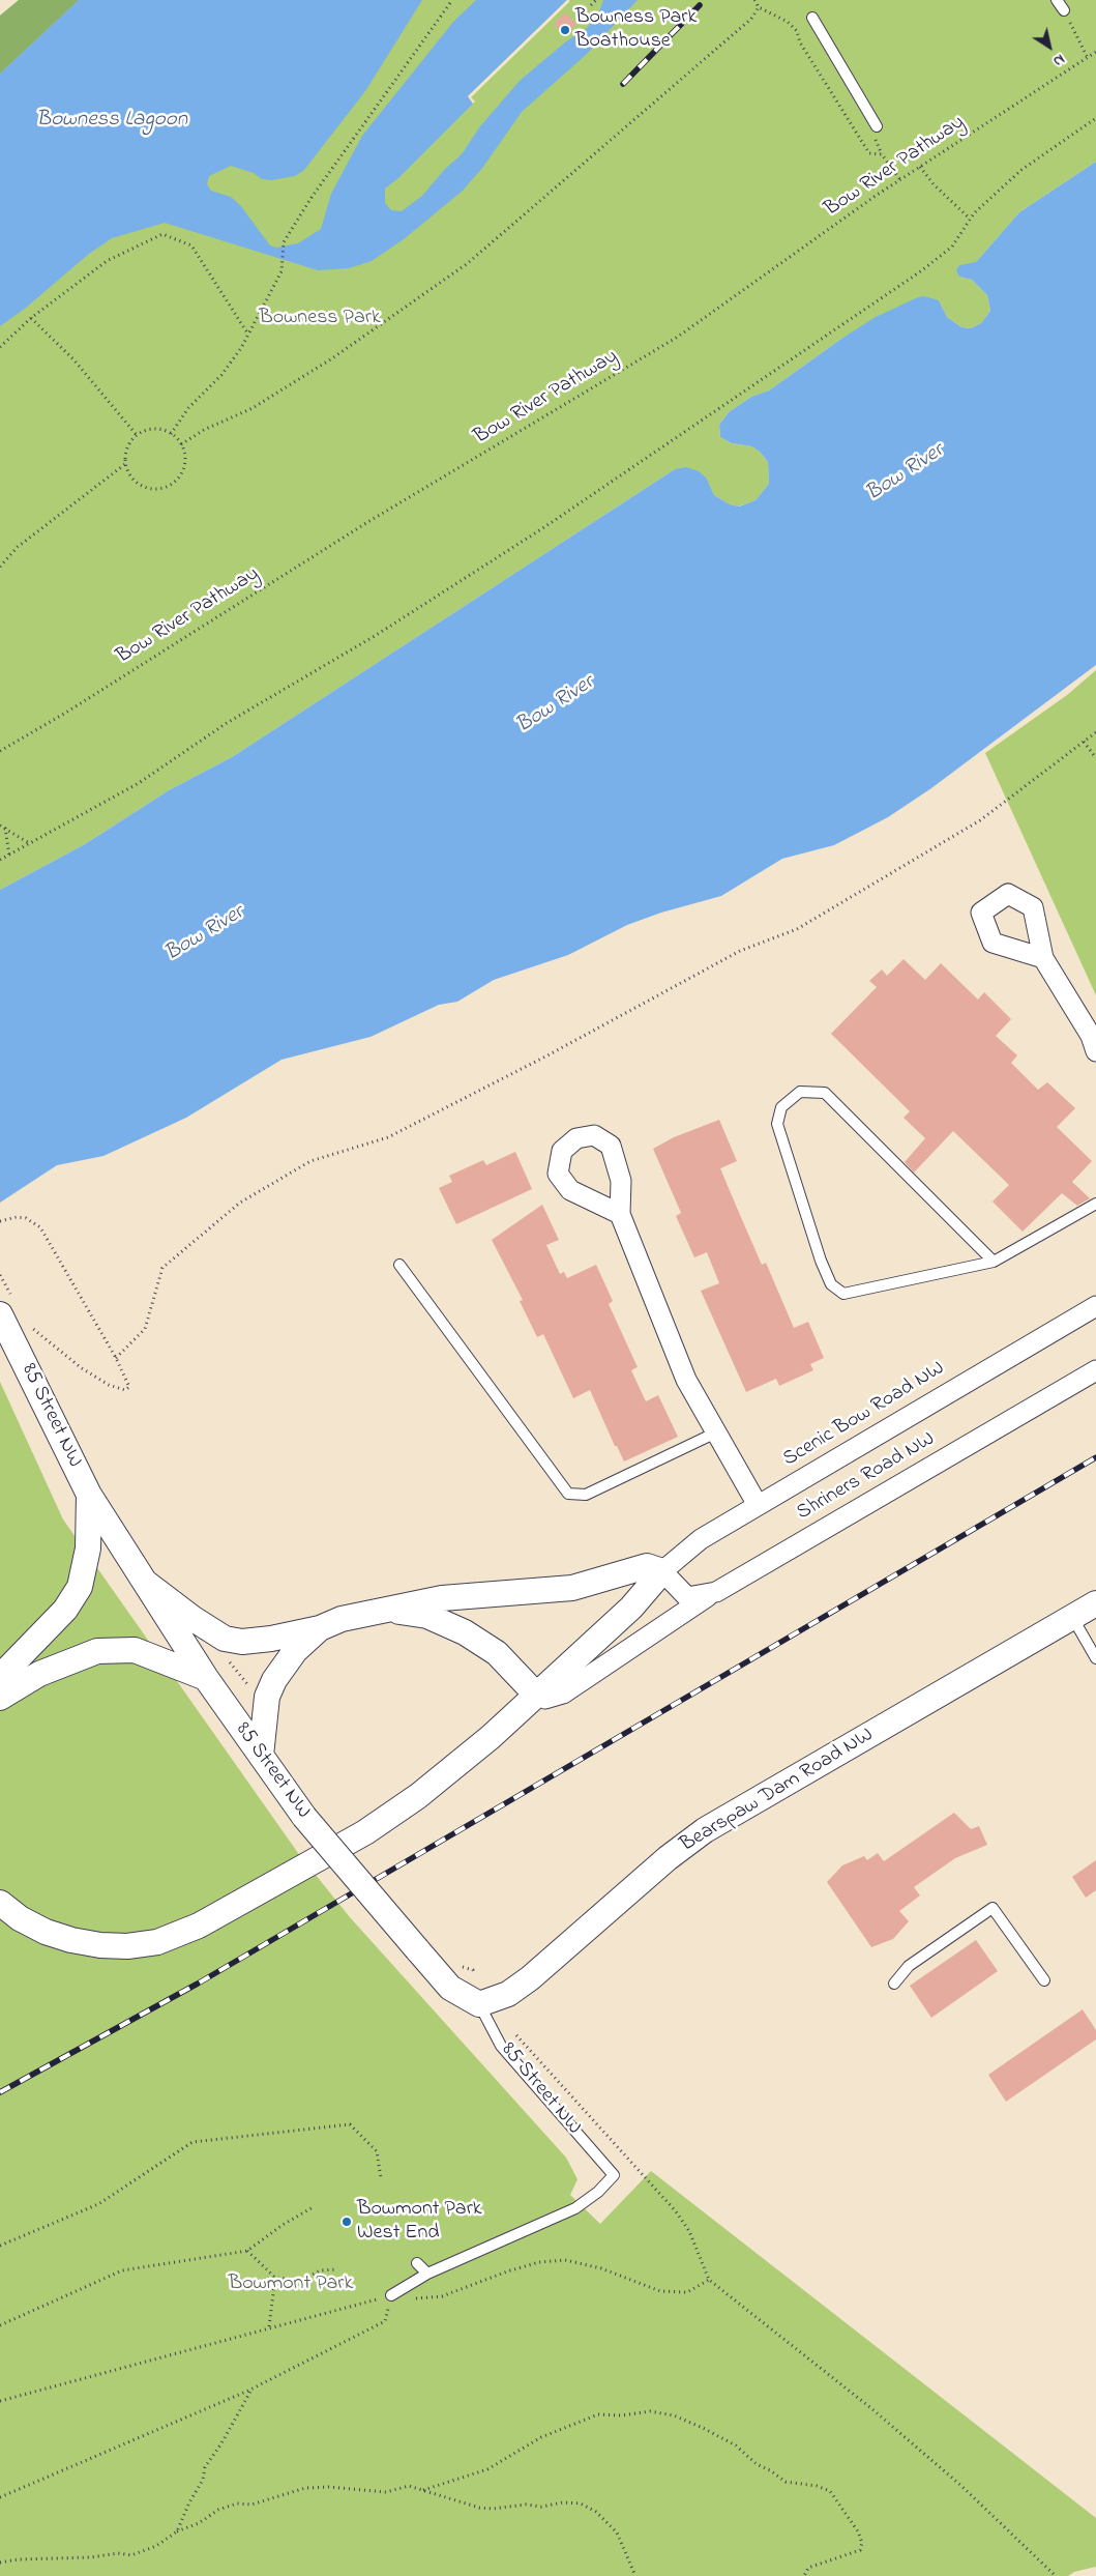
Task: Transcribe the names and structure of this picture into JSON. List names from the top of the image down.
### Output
{
  "streets": {
    "street": [
      "Scenic Bow Road NW",
      "85 Street NW",
      "Shriners Road NW",
      "Bearspaw Dam Road NW"
    ],
    "path": ["Bow River Pathway"]
  },
  "crossings": [
    ["Scenic Bow Road NW", "Shriners Road NW"],
    ["85 Street NW", "Bearspaw Dam Road NW"]
  ],
  "water": ["Bowness Lagoon", "Bow River"],
  "parks": ["Bowness Park", "Bowmont Park"],
  "places": ["Bowness Park Boathouse", "Bowmont Park West End"],
  "north": "bottom right"
}
